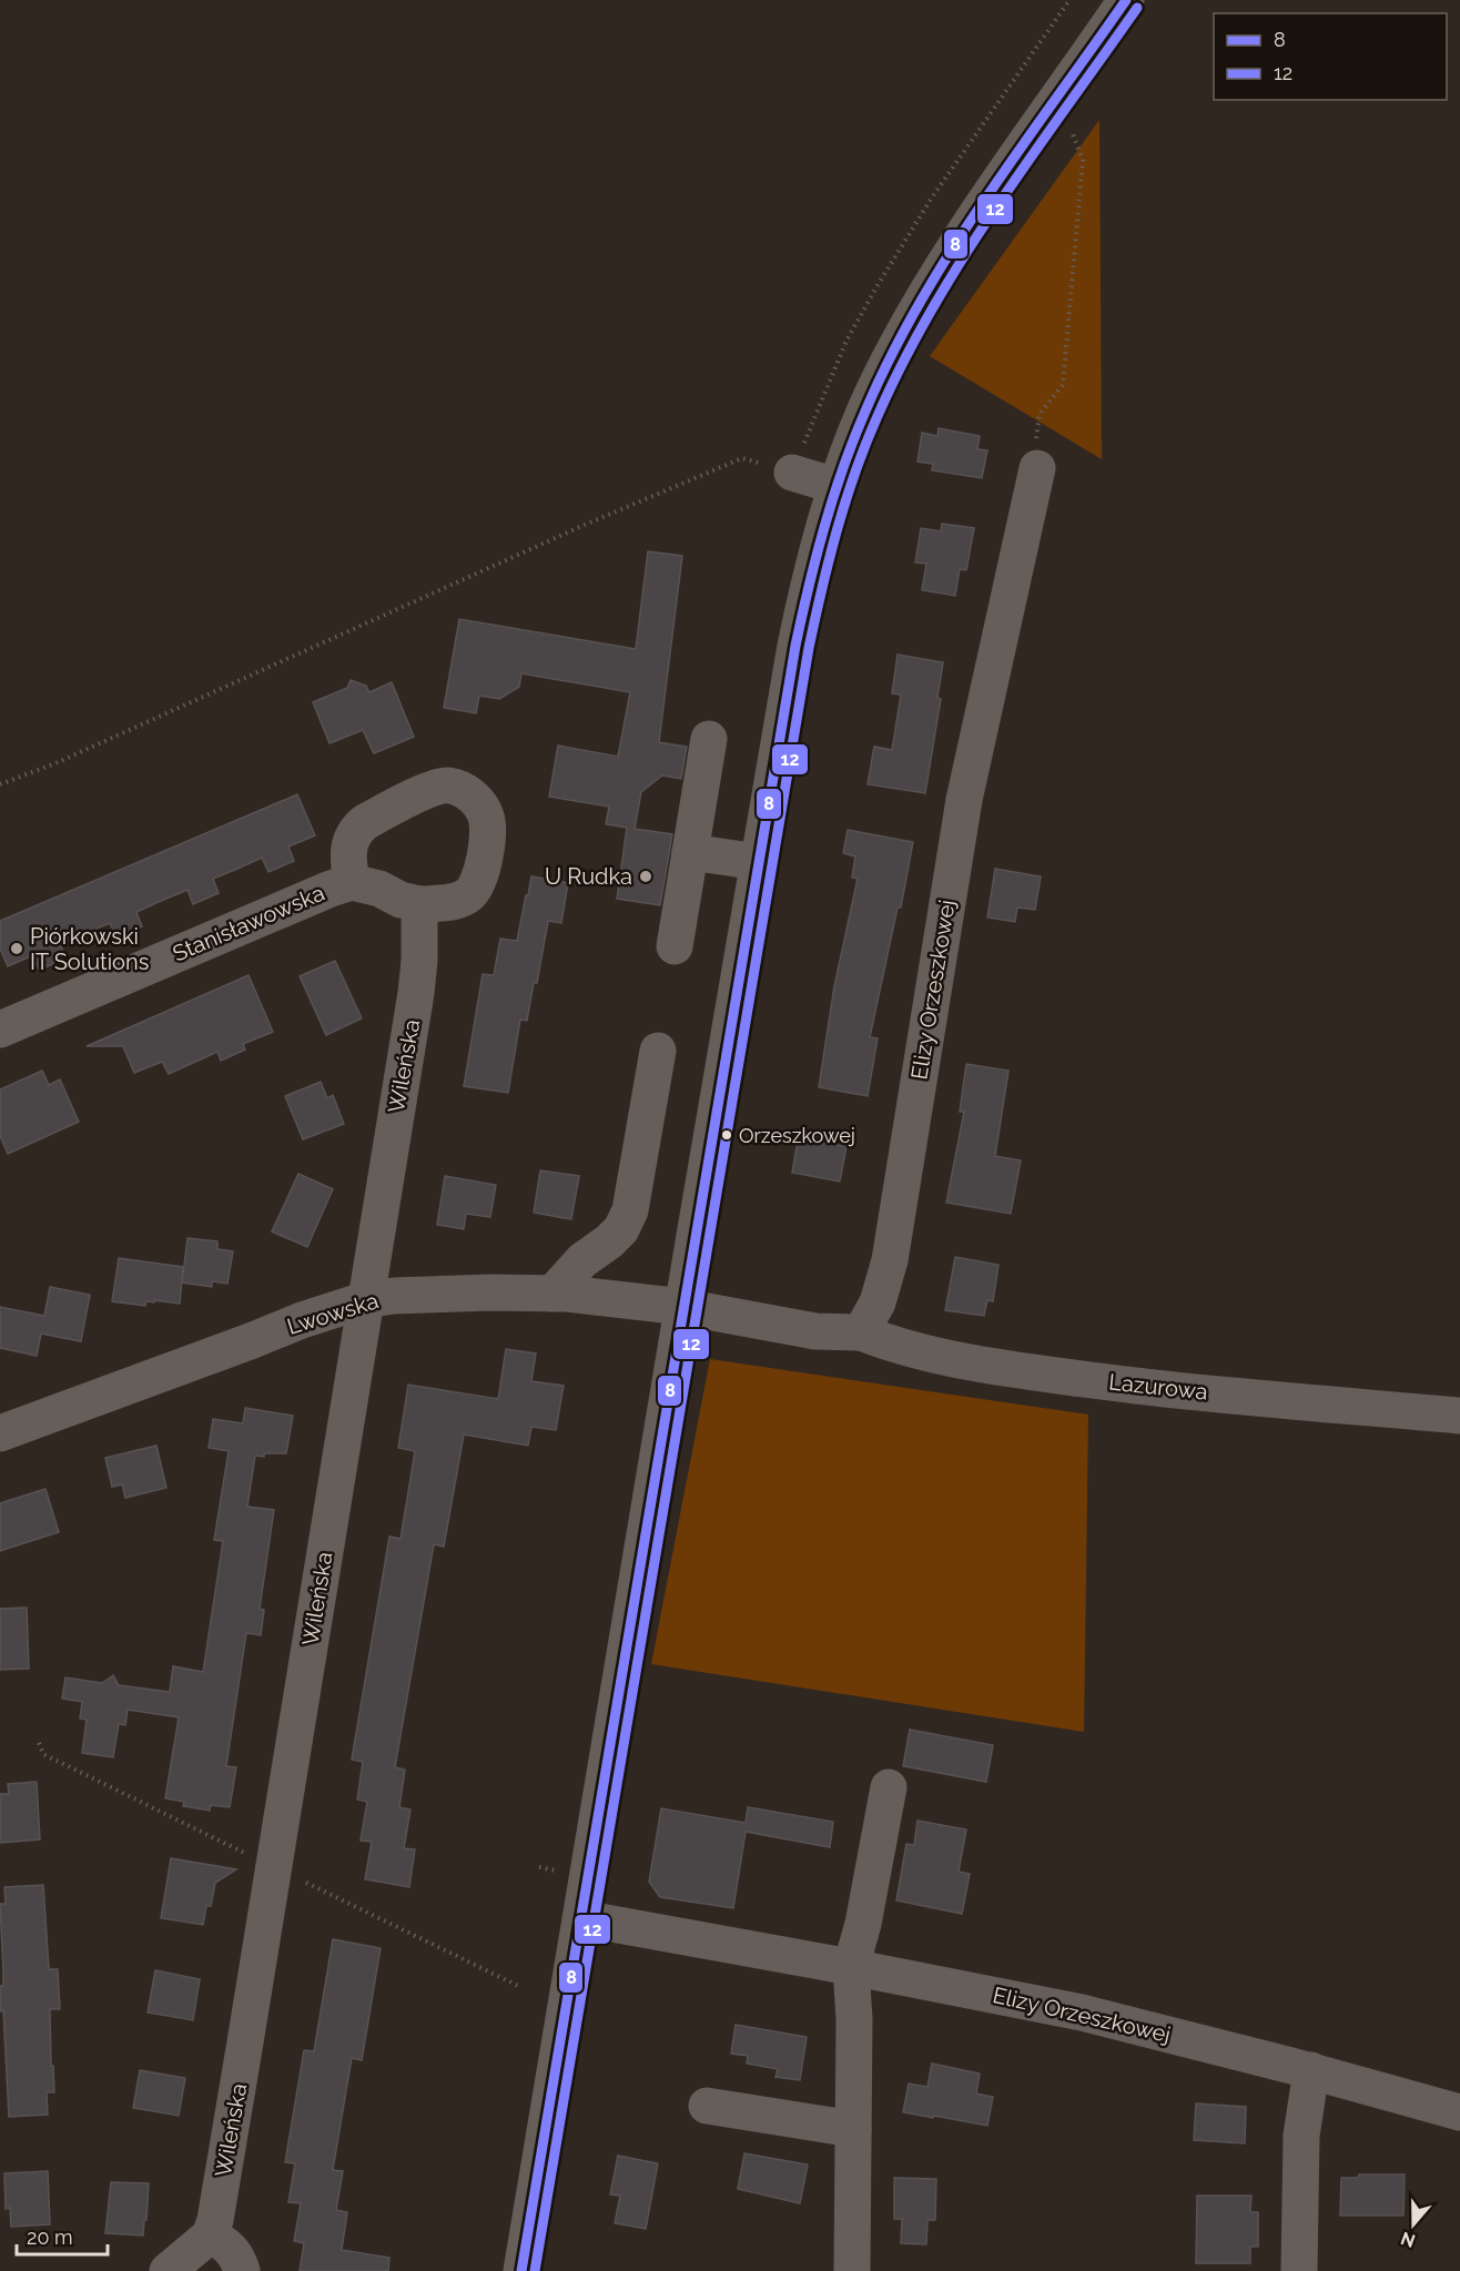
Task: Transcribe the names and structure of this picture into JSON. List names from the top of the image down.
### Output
{
  "streets": {
    "street": [
      "Stanisławowska",
      "Elizy Orzeszkowej",
      "Wileńska",
      "Lwowska",
      "Lazurowa"
    ]
  },
  "crossings": [
    ["Stanisławowska", "Wileńska"],
    ["Elizy Orzeszkowej", "Lazurowa"],
    ["Wileńska", "Lwowska"]
  ],
  "places": ["U Rudka", "Piórkowski IT Solutions", "Orzeszkowej"],
  "lines": ["transit line 8", "transit line 12"],
  "legend": ["8", "12"],
  "scale_bar": "20 m",
  "north": "bottom"
}
